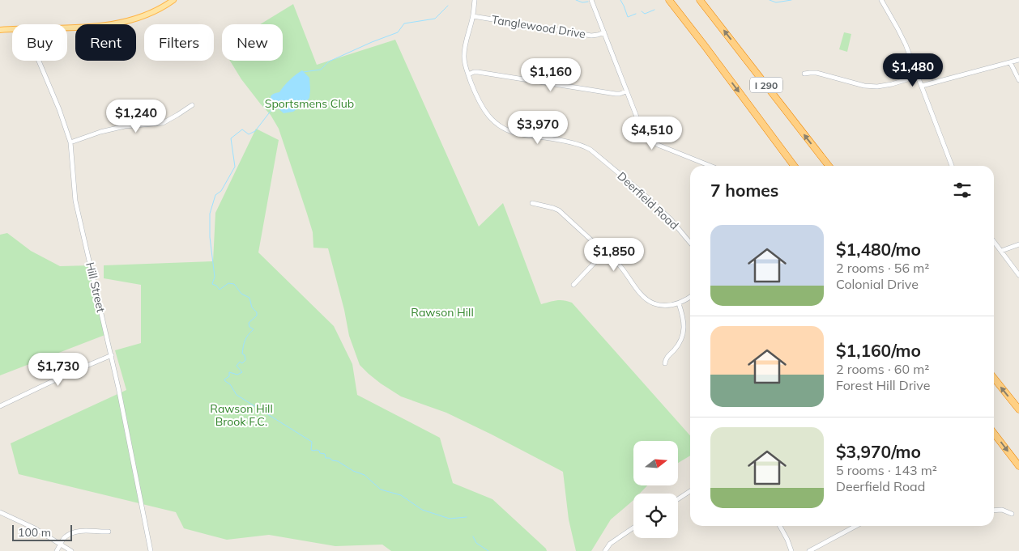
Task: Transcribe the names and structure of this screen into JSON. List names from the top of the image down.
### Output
{
  "streets": {
    "highway": ["I 290"],
    "street": ["Tanglewood Drive", "Deerfield Road", "Hill Street"]
  },
  "crossings": [
    ["Tanglewood Drive", "Deerfield Road"]
  ],
  "parks": ["Sportsmens Club", "Rawson Hill", "Rawson Hill Brook F.C."],
  "scale_bar": "100 m",
  "north": "right",
  "page": {
    "chip": [
      "Buy",
      "Rent",
      "Filters",
      "New"
    ],
    "price": [
      "$1,480",
      "$1,160",
      "$1,240",
      "$3,970",
      "$4,510",
      "$1,850",
      "$1,730"
    ],
    "heading": "7 homes",
    "list": [
      {
        "name": "$1,480/mo",
        "note": "2 rooms · 56 m² · Colonial Drive"
      },
      {
        "name": "$1,160/mo",
        "note": "2 rooms · 60 m² · Forest Hill Drive"
      },
      {
        "name": "$3,970/mo",
        "note": "5 rooms · 143 m² · Deerfield Road"
      }
    ],
    "scale": "100 m"
  }
}
